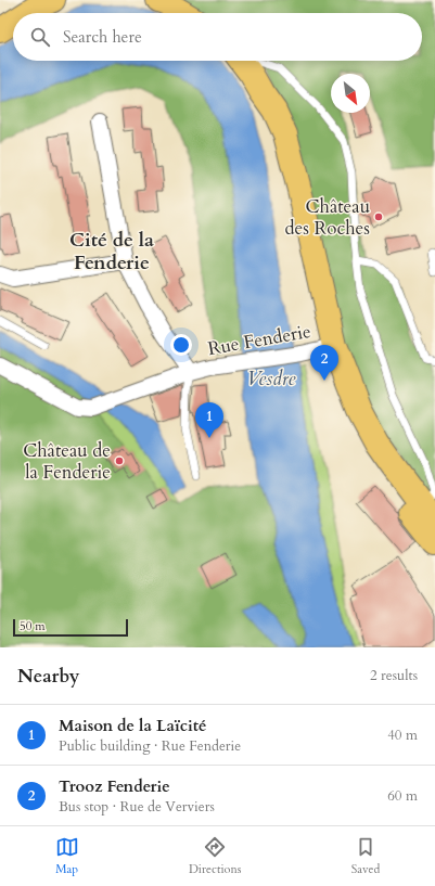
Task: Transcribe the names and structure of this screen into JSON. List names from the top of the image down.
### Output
{
  "streets": {
    "street": ["Rue Fenderie"]
  },
  "districts": ["Cité de la Fenderie"],
  "water": ["Vesdre"],
  "places": ["Château des Roches", "Château de la Fenderie"],
  "scale_bar": "50 m",
  "north": "bottom right",
  "page": {
    "search": "Search here",
    "pins": ["2", "1"],
    "scale": "50 m",
    "heading": ["Nearby", "2 results"],
    "list": [
      {
        "mark": "1",
        "name": "Maison de la Laïcité",
        "note": "Public building · Rue Fenderie",
        "value": "40 m"
      },
      {
        "mark": "2",
        "name": "Trooz Fenderie",
        "note": "Bus stop · Rue de Verviers",
        "value": "60 m"
      }
    ],
    "nav": ["Map", "Directions", "Saved"]
  }
}
